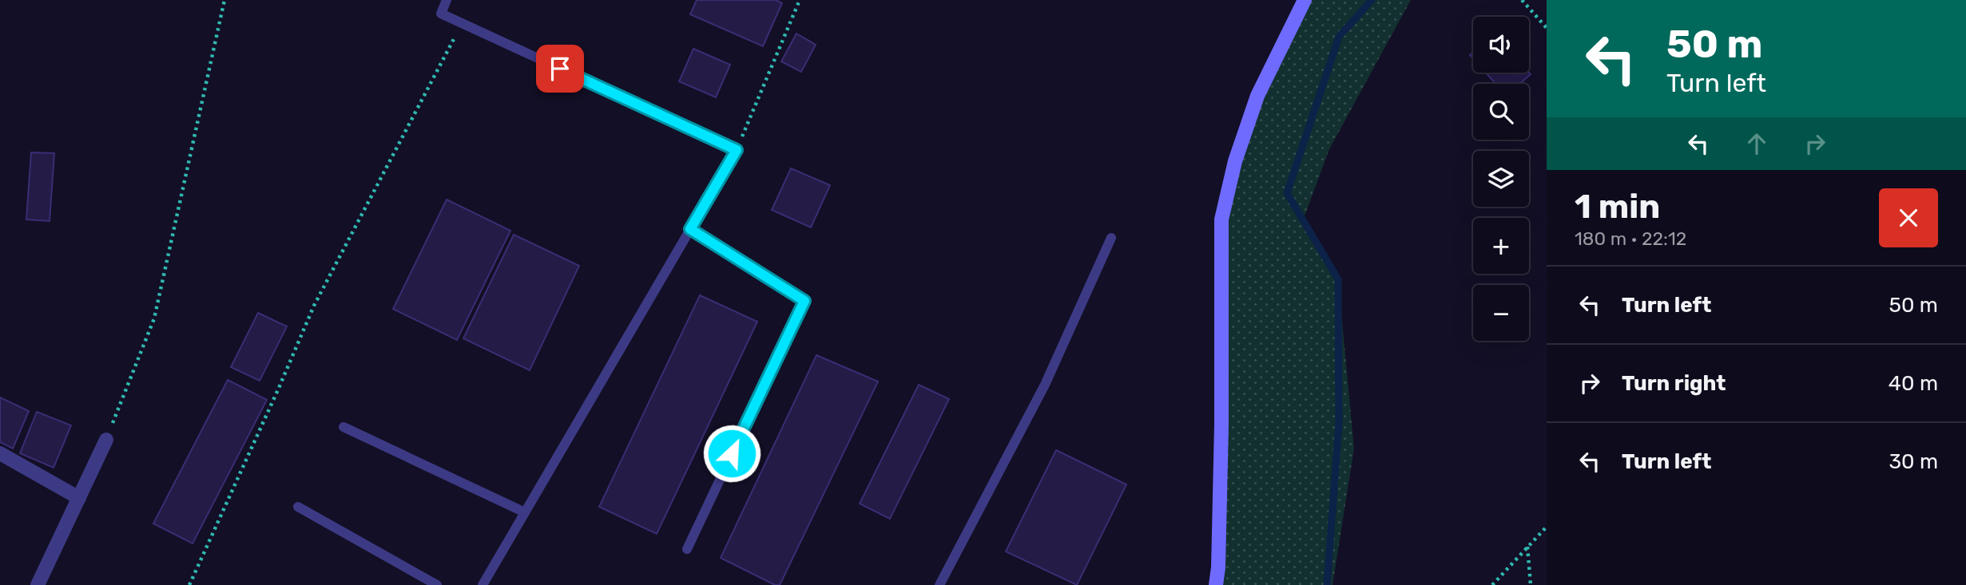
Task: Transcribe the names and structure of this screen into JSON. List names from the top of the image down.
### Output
{
  "page": {
    "turn": ["50 m", "Turn left"],
    "map_buttons": ["+", "−"],
    "heading": ["1 min", "180 m · 22:12"],
    "list": [
      {
        "name": "Turn left",
        "value": "50 m"
      },
      {
        "name": "Turn right",
        "value": "40 m"
      },
      {
        "name": "Turn left",
        "value": "30 m"
      }
    ]
  }
}
